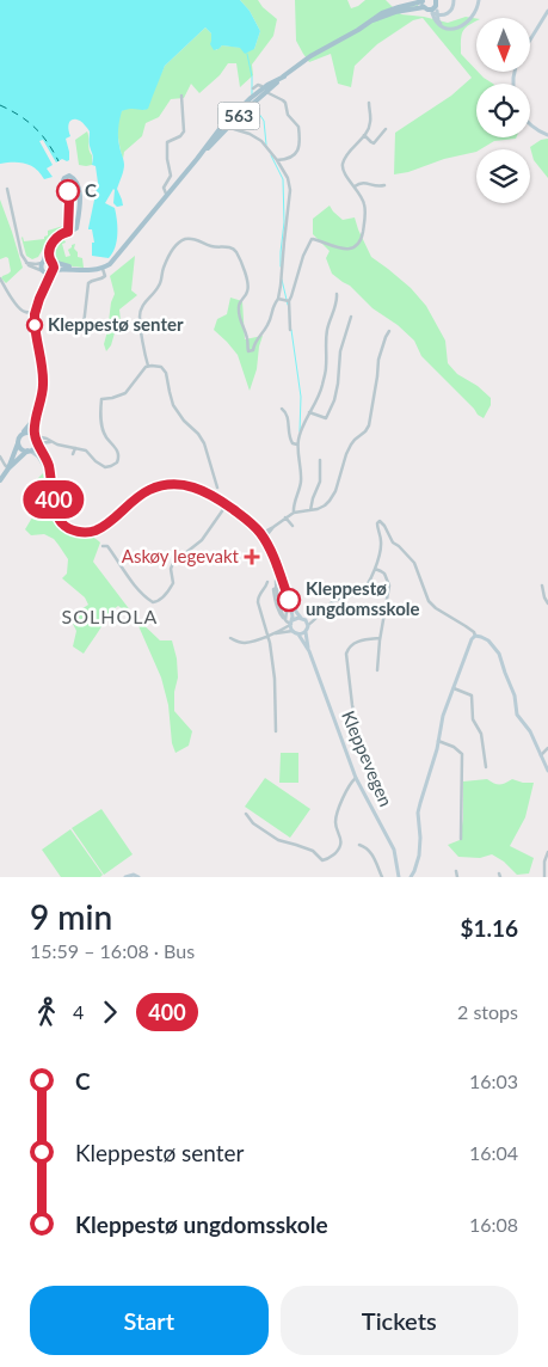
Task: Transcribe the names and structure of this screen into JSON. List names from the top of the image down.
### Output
{
  "streets": {
    "main road": ["563", "Kleppevegen"]
  },
  "districts": ["SOLHOLA"],
  "places": {
    "other": ["C", "Kleppestø senter", "Kleppestø ungdomsskole"],
    "health": ["Askøy legevakt"]
  },
  "lines": ["bus line 400"],
  "north": "bottom",
  "page": {
    "on_map": "400",
    "heading": ["9 min", "15:59 – 16:08 · Bus", "$1.16"],
    "legs": ["4", "400", "2 stops"],
    "list": [
      {
        "name": "C",
        "value": "16:03"
      },
      {
        "name": "Kleppestø senter",
        "value": "16:04"
      },
      {
        "name": "Kleppestø ungdomsskole",
        "value": "16:08"
      }
    ],
    "buttons": ["Start", "Tickets"]
  }
}
